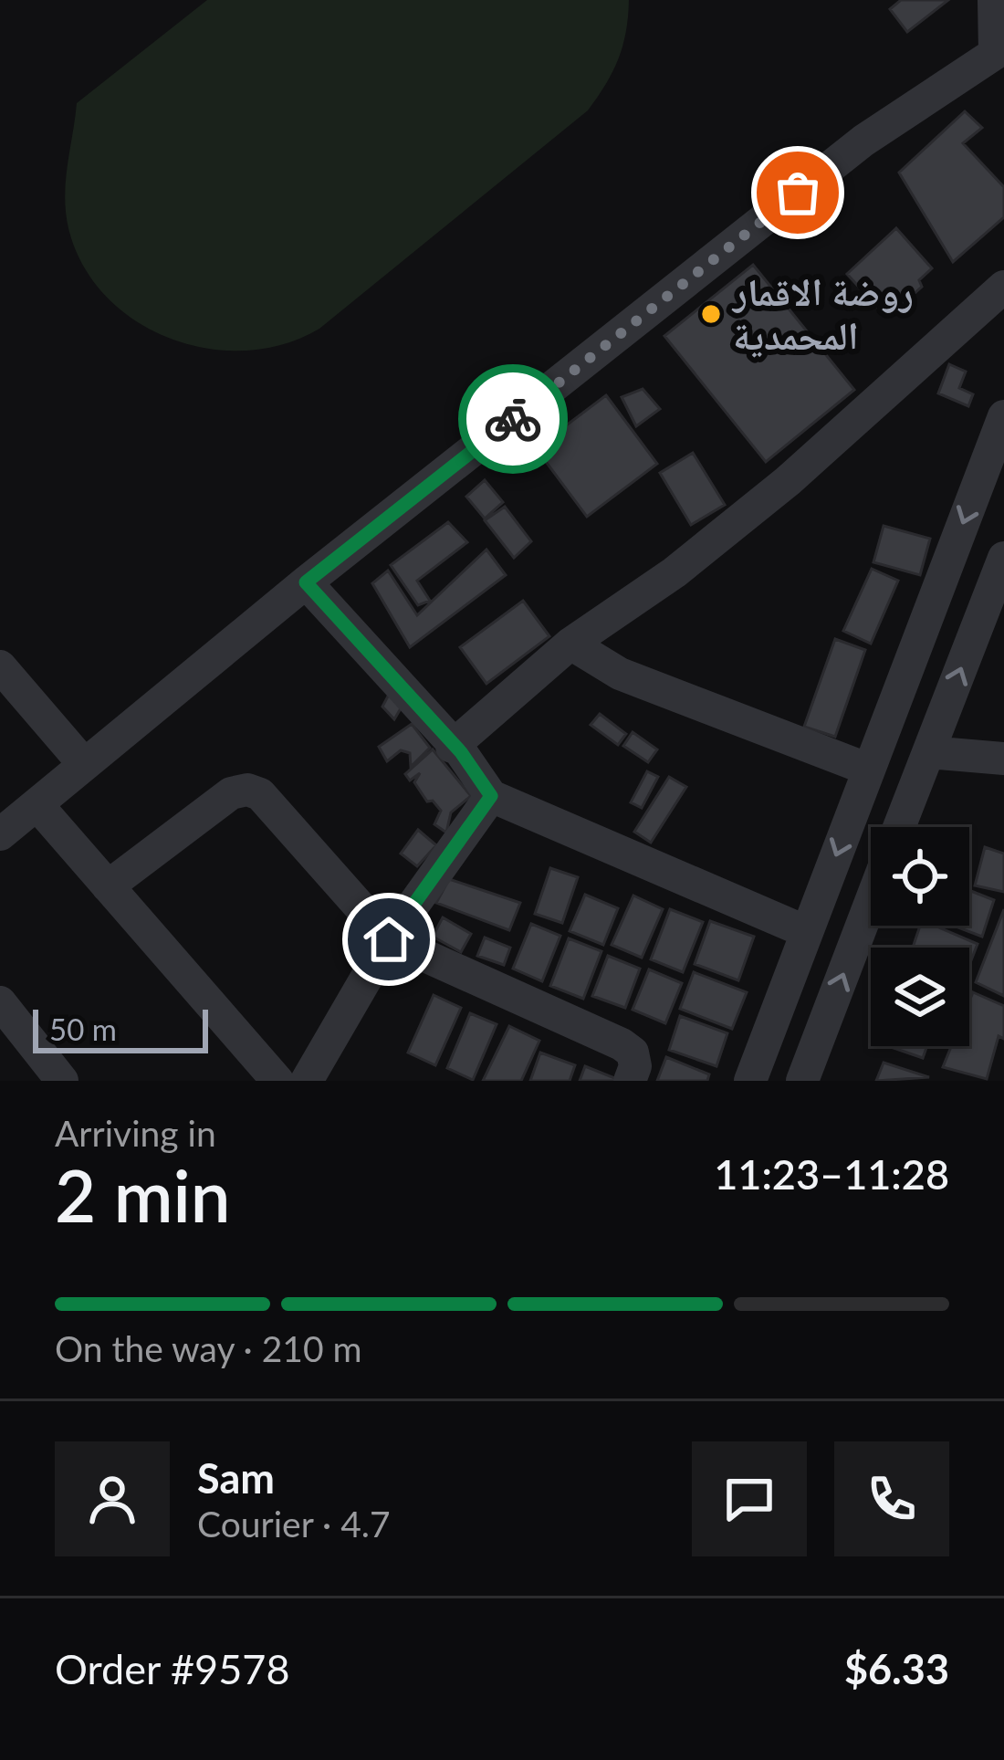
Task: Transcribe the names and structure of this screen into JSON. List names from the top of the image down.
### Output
{
  "places": ["روضة الاقمار المحمدية"],
  "scale_bar": "50 m",
  "page": {
    "scale": "50 m",
    "heading": ["2 min", "Arriving in", "11:23–11:28"],
    "panel": [
      "Sam",
      "Courier · 4.7",
      "Order #9578",
      "$6.33"
    ],
    "bar": "On the way · 210 m"
  }
}
